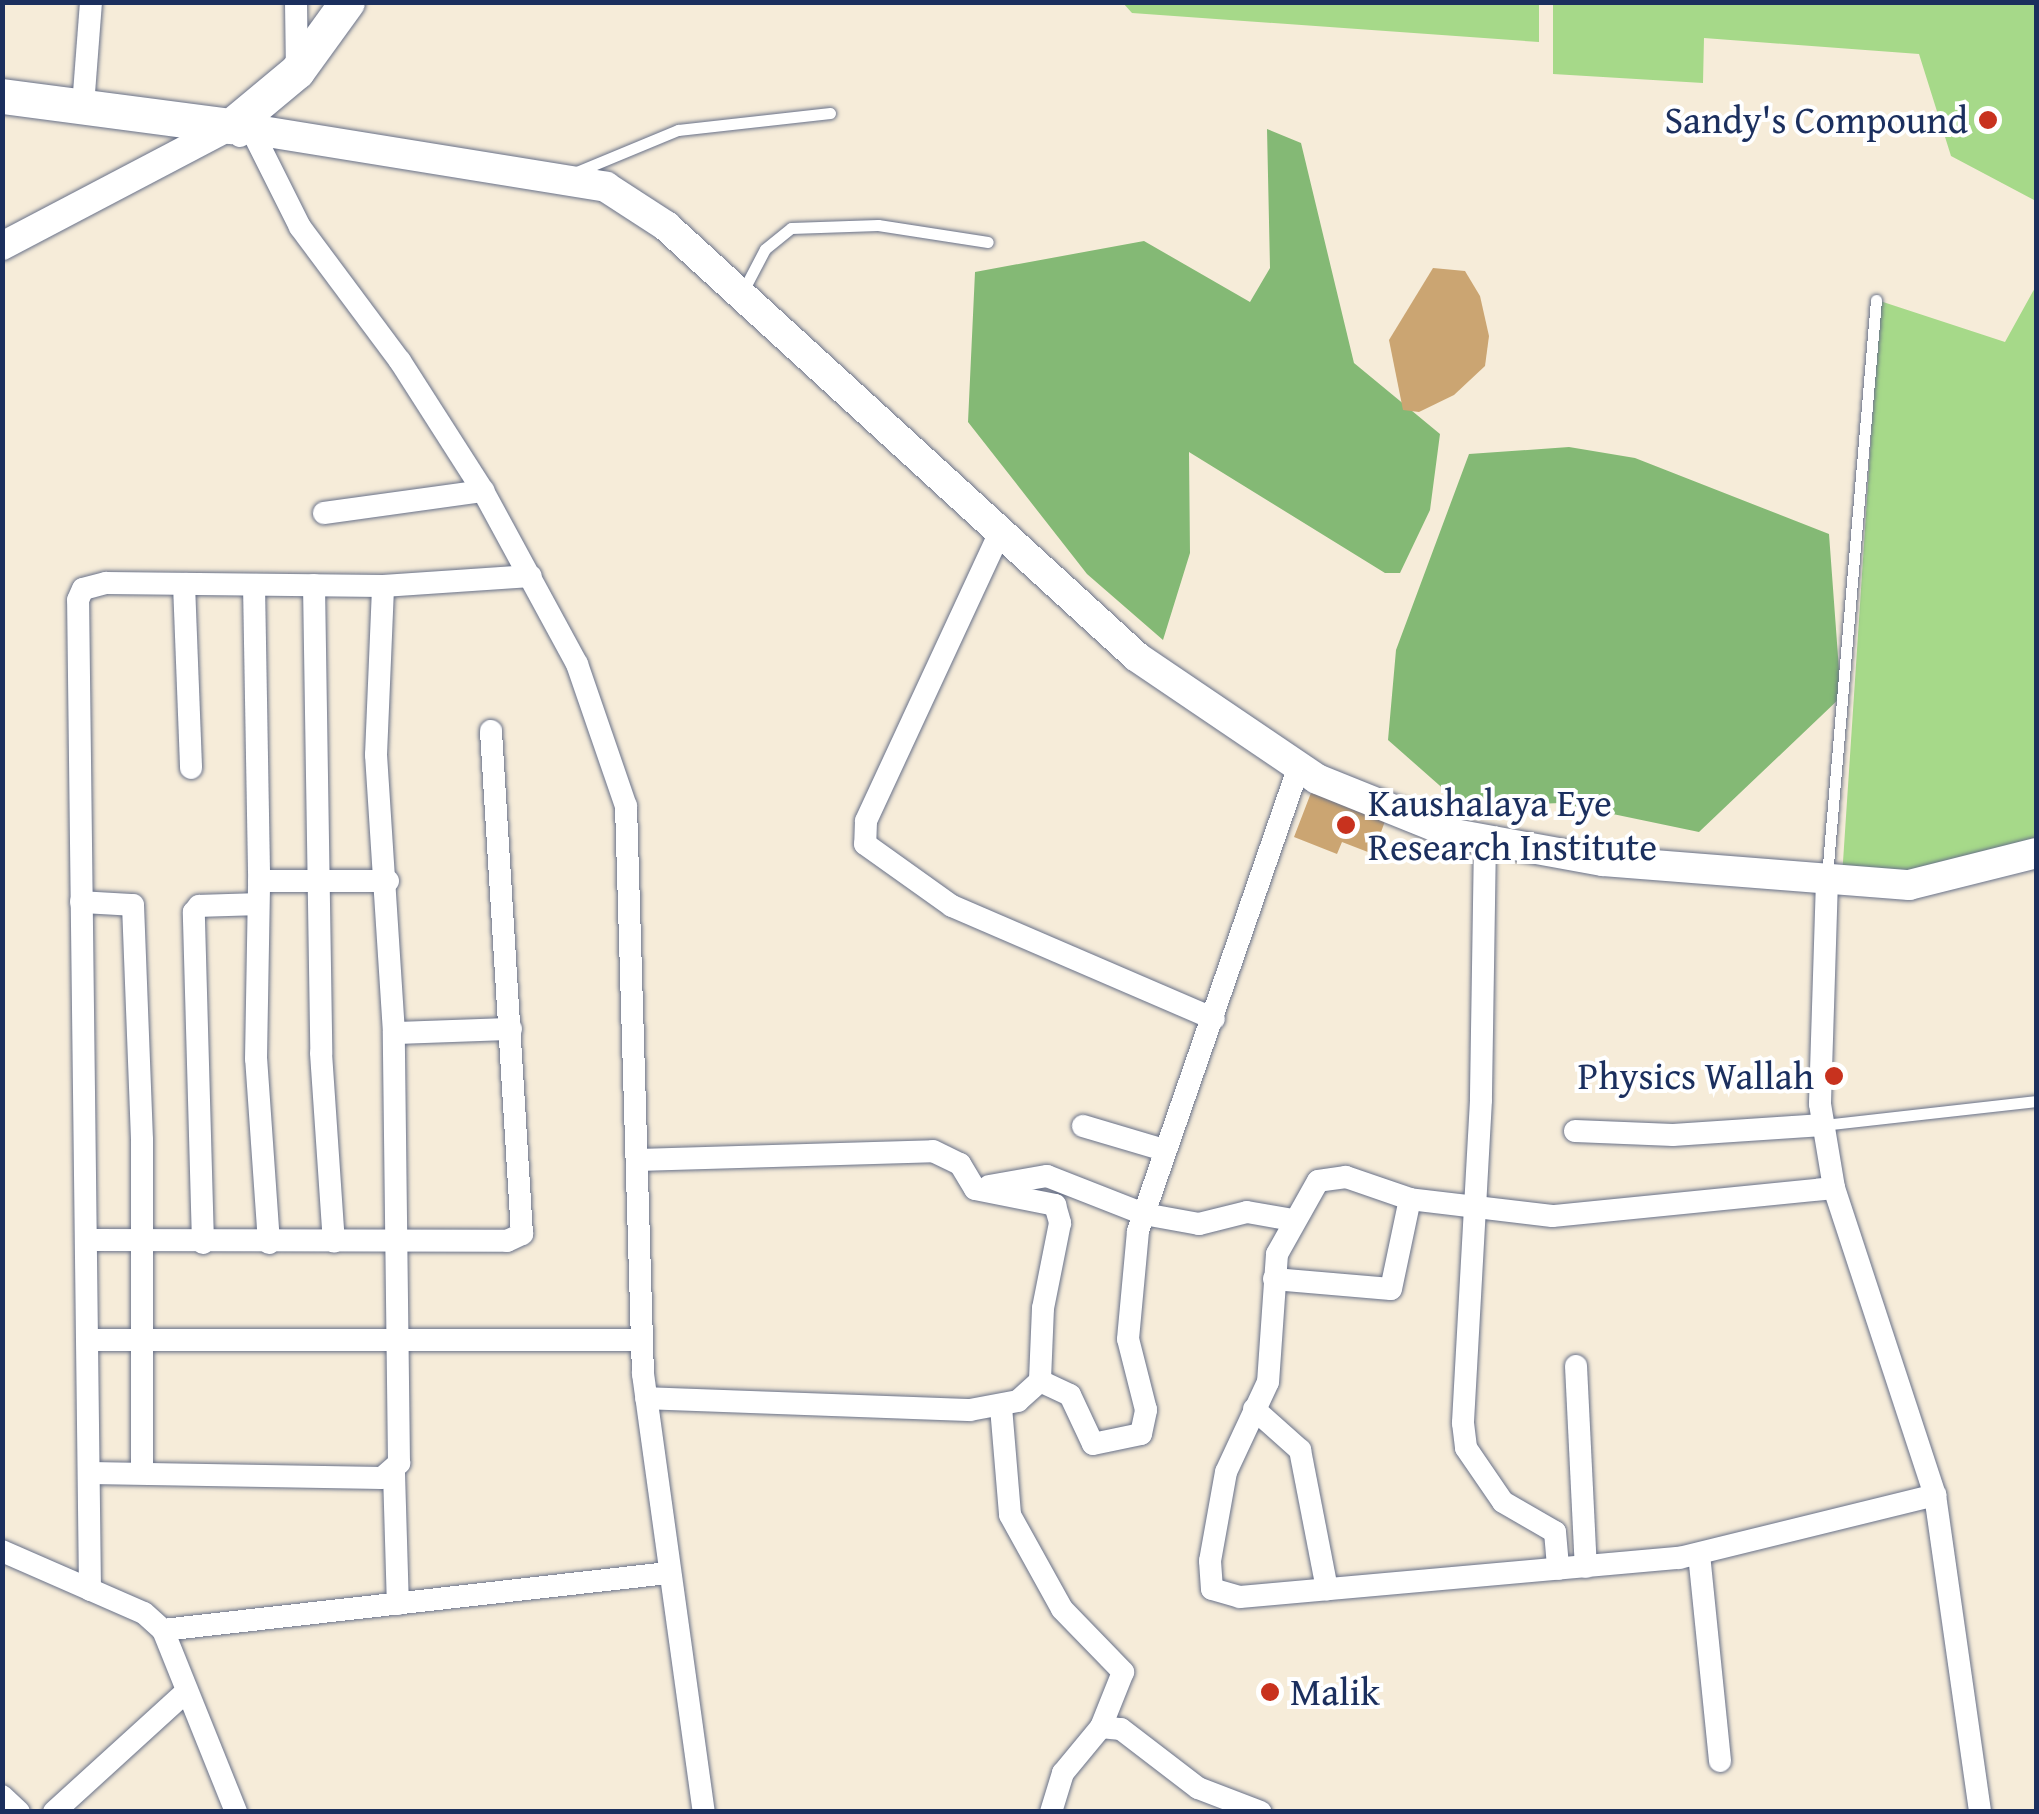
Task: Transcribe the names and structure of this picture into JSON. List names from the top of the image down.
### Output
{
  "places": [
    "Sandy's Compound",
    "Kaushalaya Eye Research Institute",
    "Physics Wallah",
    "Malik"
  ]
}
